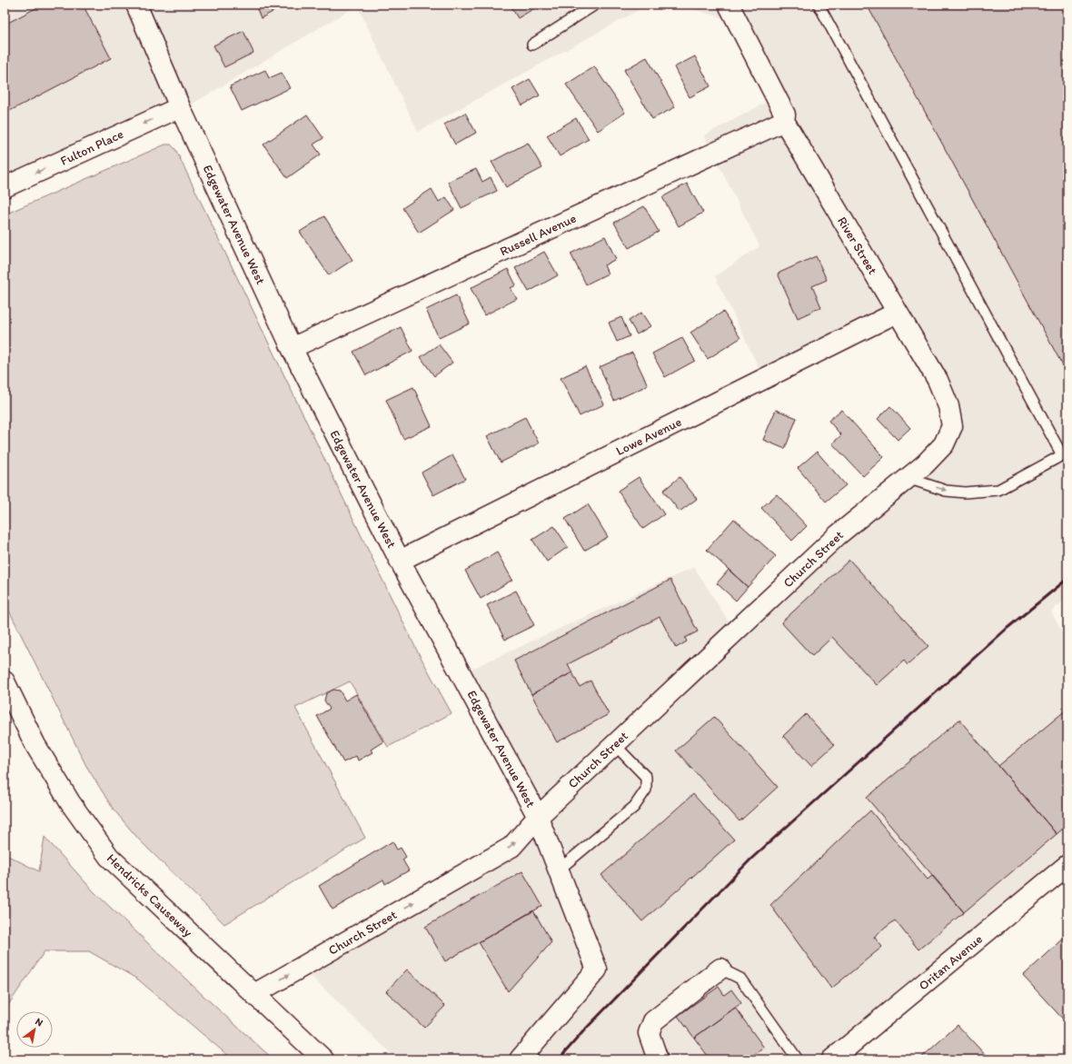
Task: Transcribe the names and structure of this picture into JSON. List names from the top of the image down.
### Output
{
  "streets": {
    "street": [
      "Fulton Place",
      "Edgewater Avenue West",
      "Russell Avenue",
      "River Street",
      "Lowe Avenue",
      "Church Street",
      "Hendricks Causeway",
      "Oritan Avenue"
    ]
  },
  "crossings": [
    ["Fulton Place", "Edgewater Avenue West"],
    ["Edgewater Avenue West", "Russell Avenue"],
    ["Edgewater Avenue West", "Lowe Avenue"],
    ["Edgewater Avenue West", "Church Street"],
    ["Russell Avenue", "River Street"],
    ["River Street", "Lowe Avenue"],
    ["River Street", "Church Street"],
    ["Church Street", "Hendricks Causeway"]
  ],
  "one_way": ["Fulton Place", "Church Street"],
  "north": "top right"
}
